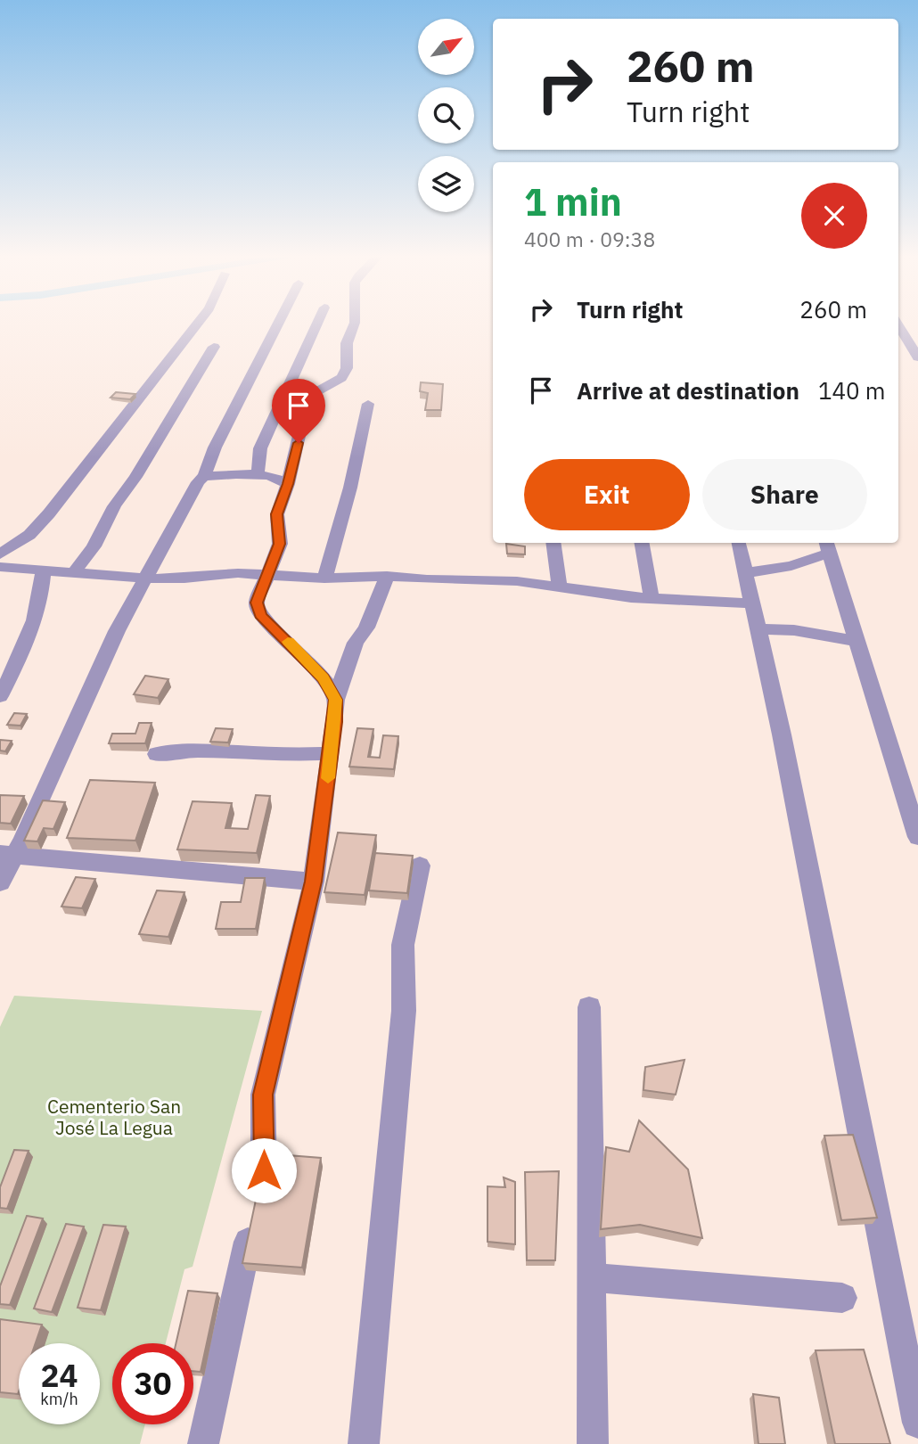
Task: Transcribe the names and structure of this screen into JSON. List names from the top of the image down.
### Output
{
  "parks": ["Cementerio San José La Legua"],
  "north": "top right",
  "page": {
    "turn": ["260 m", "Turn right"],
    "heading": ["1 min", "400 m · 09:38"],
    "list": [
      {
        "name": "Turn right",
        "value": "260 m"
      },
      {
        "name": "Arrive at destination",
        "value": "140 m"
      }
    ],
    "buttons": ["Exit", "Share"],
    "speed": "24 km/h",
    "limit": "30"
  }
}
